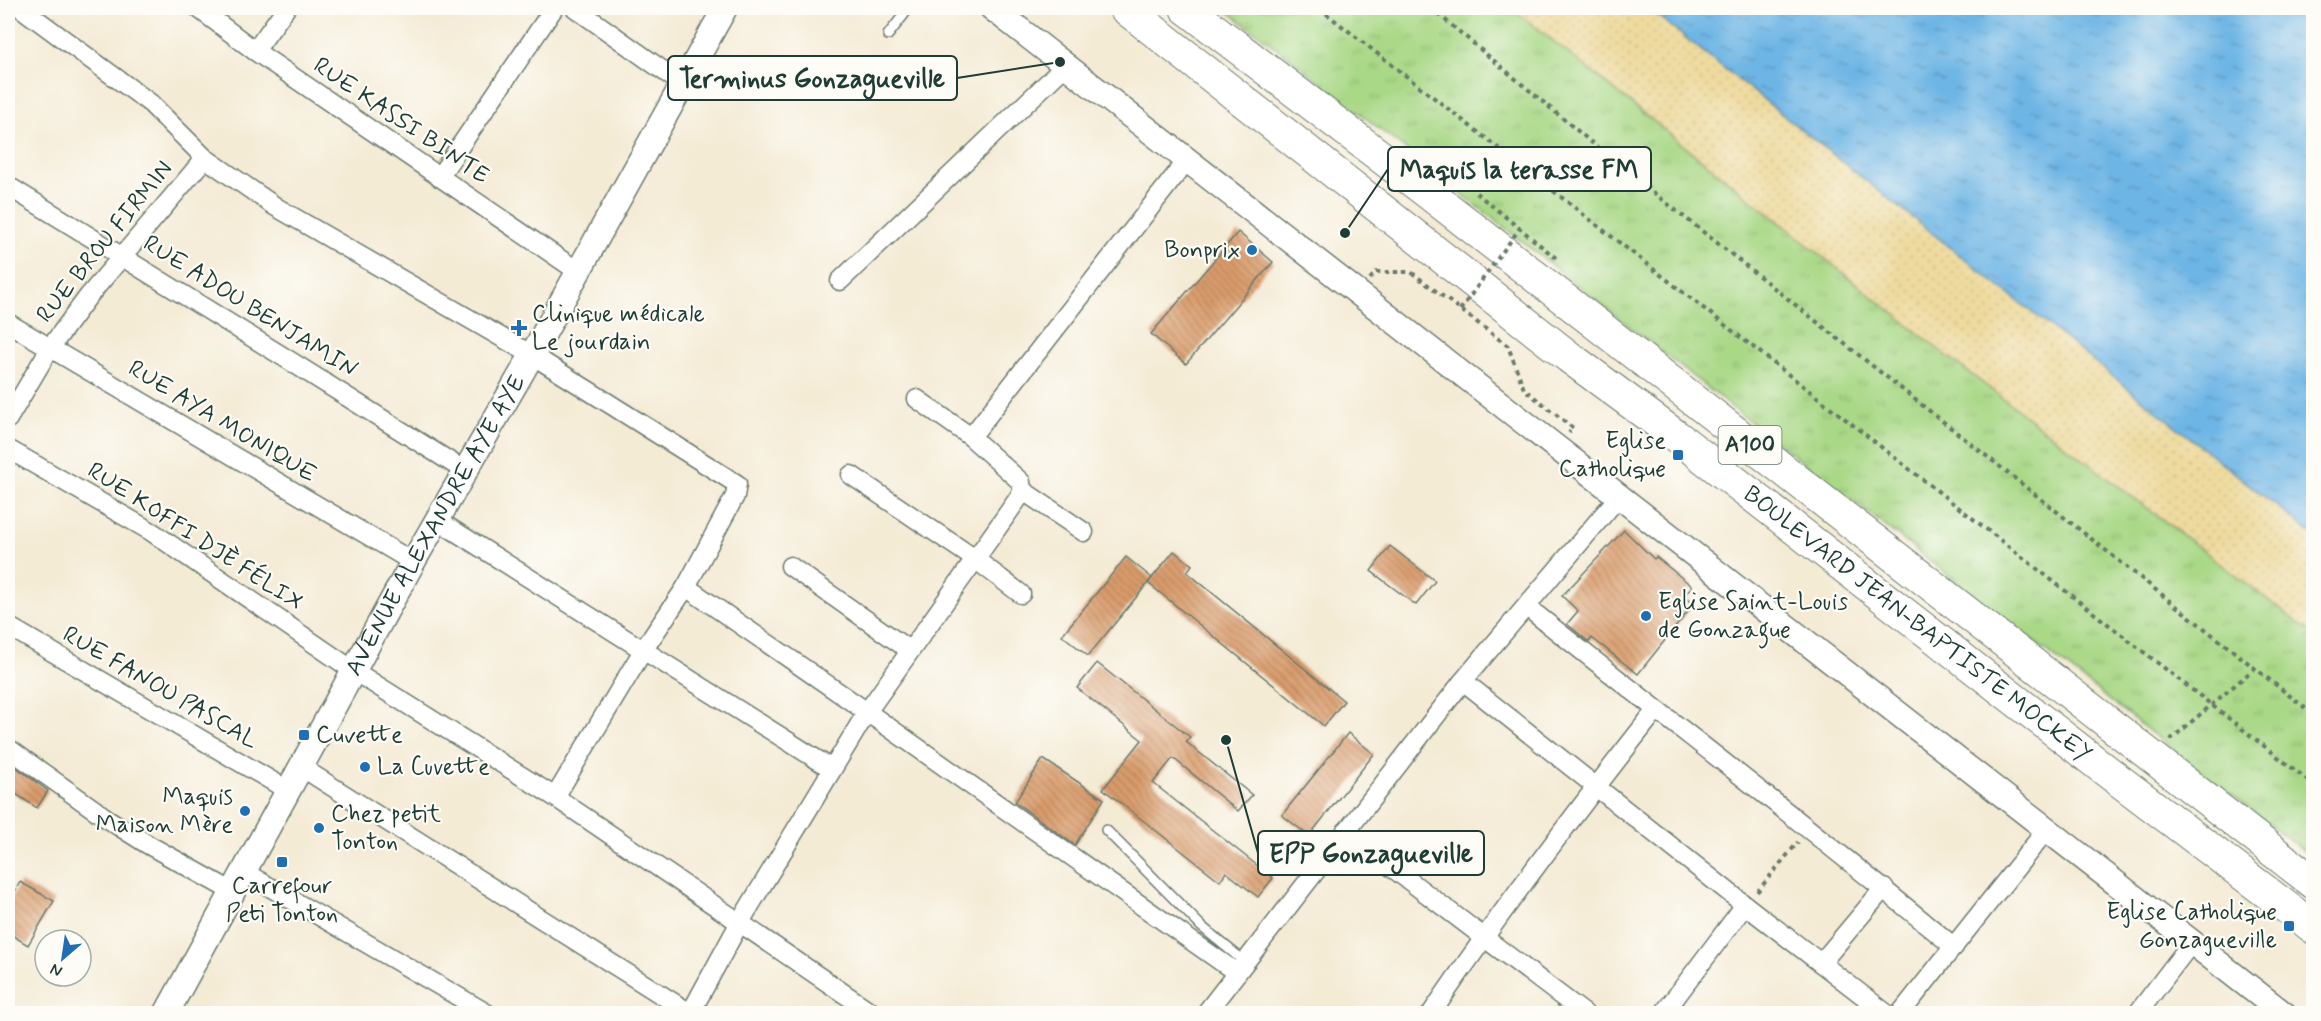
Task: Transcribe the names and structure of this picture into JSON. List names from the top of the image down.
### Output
{
  "streets": {
    "highway": ["A100", "BOULEVARD JEAN-BAPTISTE MOCKEY"],
    "street": [
      "RUE KASSI BINTE",
      "RUE BROU FIRMIN",
      "RUE ADOU BENJAMIN",
      "RUE AYA MONIQUE",
      "AVENUE ALEXANDRE AYE AYE",
      "RUE KOFFI DJÈ FÉLIX",
      "RUE FANOU PASCAL"
    ]
  },
  "crossings": [
    ["RUE KASSI BINTE", "AVENUE ALEXANDRE AYE AYE"],
    ["RUE BROU FIRMIN", "RUE ADOU BENJAMIN"],
    ["RUE BROU FIRMIN", "RUE AYA MONIQUE"],
    ["RUE ADOU BENJAMIN", "AVENUE ALEXANDRE AYE AYE"],
    ["RUE AYA MONIQUE", "AVENUE ALEXANDRE AYE AYE"],
    ["AVENUE ALEXANDRE AYE AYE", "RUE KOFFI DJÈ FÉLIX"],
    ["AVENUE ALEXANDRE AYE AYE", "RUE FANOU PASCAL"]
  ],
  "places": {
    "other": [
      "Terminus Gonzagueville",
      "Maquis la terasse FM",
      "Bonprix",
      "Eglise Saint-Louis de Gonzague",
      "EPP Gonzagueville",
      "La Cuvette",
      "Maquis Maison Mère",
      "Chez petit Tonton"
    ],
    "health": ["Clinique médicale Le jourdain"],
    "transit": [
      "Eglise Catholique",
      "Cuvette",
      "Carrefour Peti Tonton",
      "Eglise Catholique Gonzagueville"
    ]
  },
  "north": "bottom left"
}
